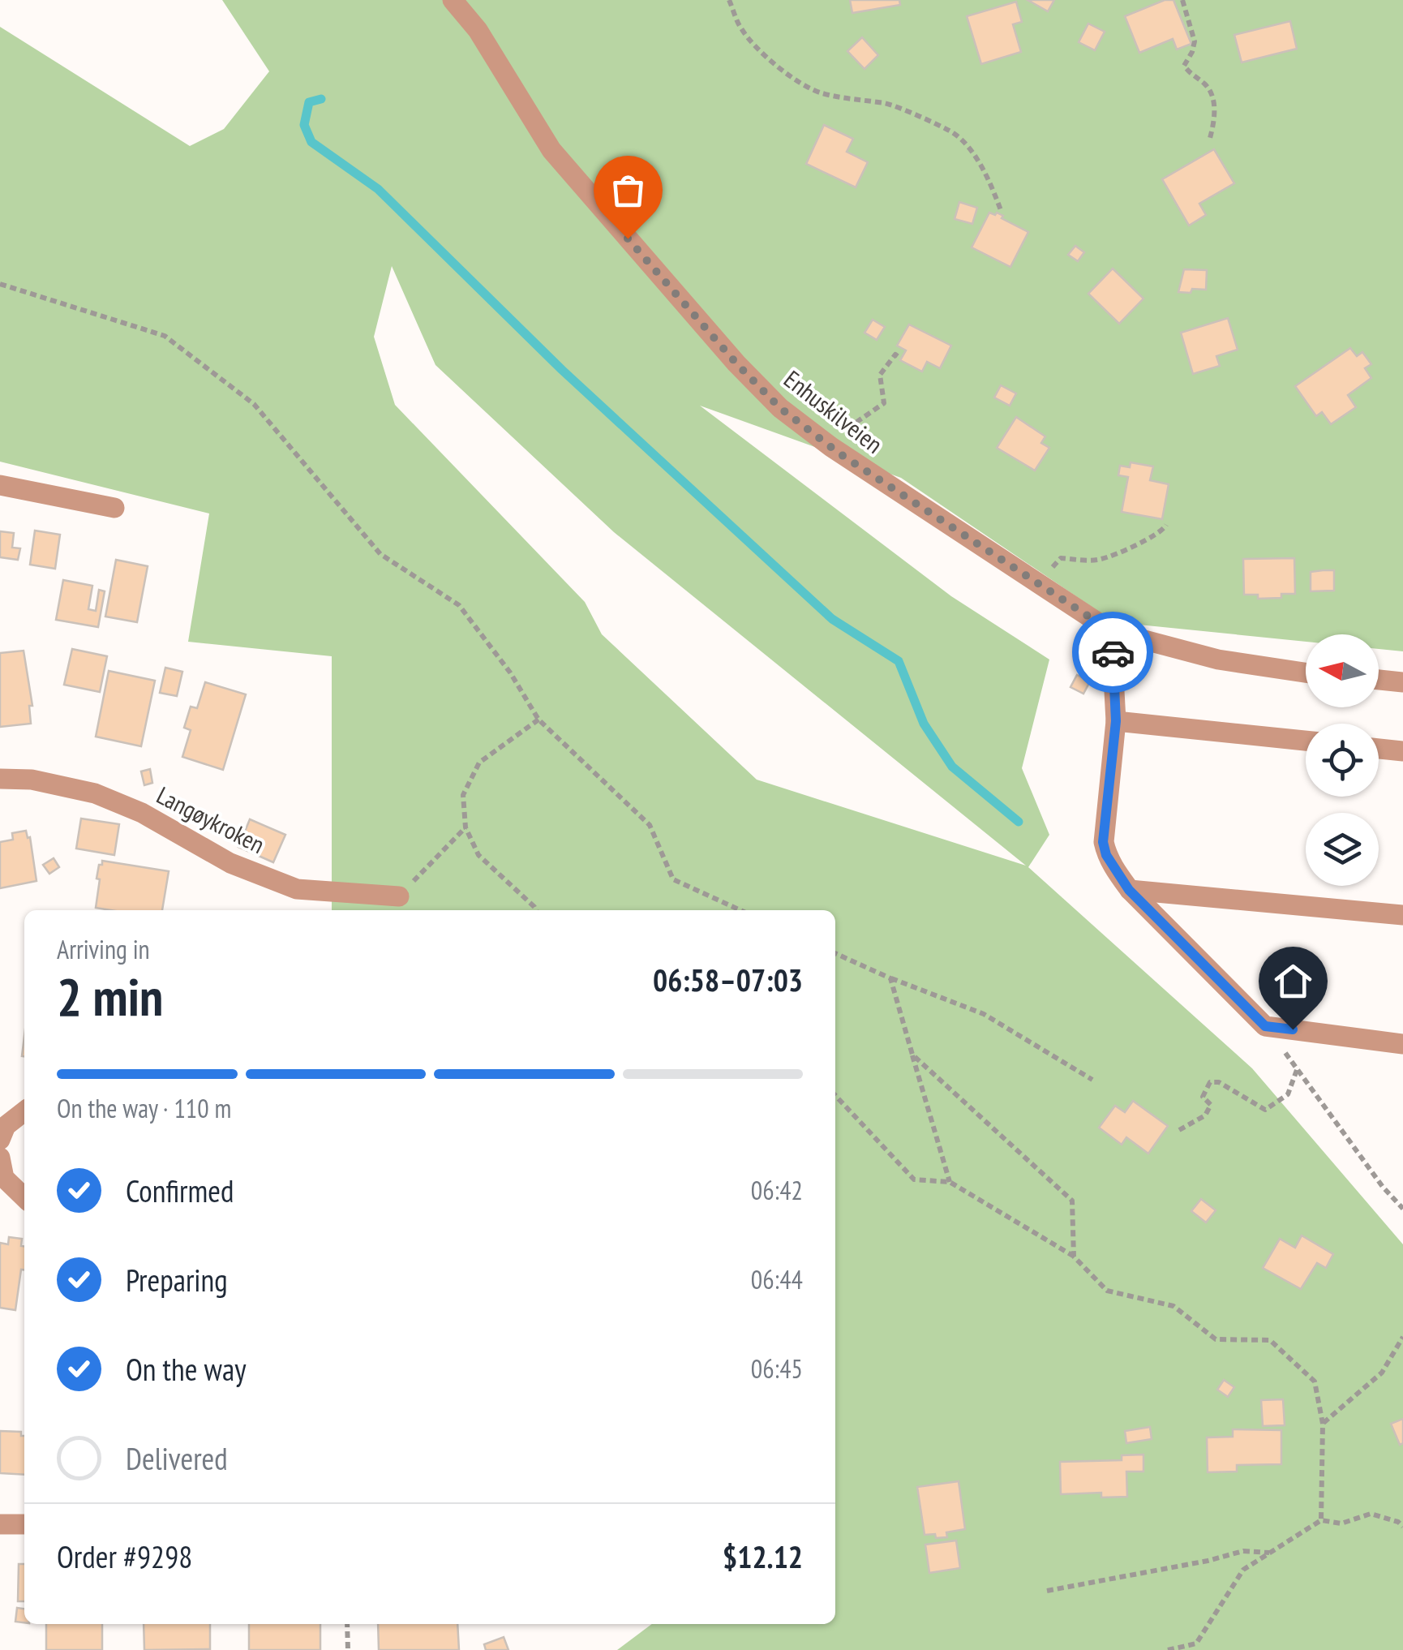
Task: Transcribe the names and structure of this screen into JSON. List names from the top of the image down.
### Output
{
  "streets": {
    "street": ["Enhuskilveien", "Langøykroken"]
  },
  "north": "left",
  "page": {
    "heading": ["2 min", "Arriving in", "06:58–07:03"],
    "panel": ["Order #9298", "$12.12"],
    "bar": "On the way · 110 m",
    "list": [
      ["Confirmed", "06:42"],
      ["Preparing", "06:44"],
      ["On the way", "06:45"],
      "Delivered"
    ]
  }
}
